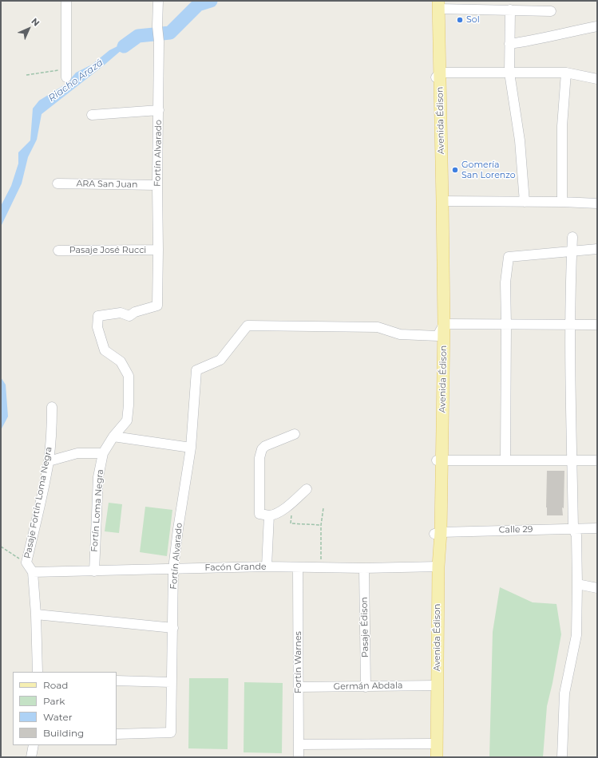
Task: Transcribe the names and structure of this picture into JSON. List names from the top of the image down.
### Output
{
  "streets": {
    "main road": ["Avenida Édison"],
    "street": [
      "Fortín Alvarado",
      "ARA San Juan",
      "Pasaje José Rucci",
      "Pasaje Fortín Loma Negra",
      "Fortín Loma Negra",
      "Calle 29",
      "Facón Grande",
      "Pasaje Édison",
      "Fortín Warnes",
      "Germán Abdala"
    ]
  },
  "crossings": [
    ["Avenida Édison", "Fortín Alvarado"],
    ["Avenida Édison", "Calle 29"],
    ["Avenida Édison", "Facón Grande"],
    ["Avenida Édison", "Germán Abdala"],
    ["Fortín Alvarado", "ARA San Juan"],
    ["Fortín Alvarado", "Pasaje José Rucci"],
    ["Fortín Alvarado", "Fortín Loma Negra"],
    ["Fortín Alvarado", "Facón Grande"],
    ["Pasaje Fortín Loma Negra", "Facón Grande"],
    ["Fortín Loma Negra", "Facón Grande"],
    ["Facón Grande", "Pasaje Édison"],
    ["Facón Grande", "Fortín Warnes"],
    ["Pasaje Édison", "Germán Abdala"],
    ["Fortín Warnes", "Germán Abdala"]
  ],
  "water": ["Riacho Arazá"],
  "places": ["Sol", "Gomería San Lorenzo"],
  "legend": [
    "Road",
    "Park",
    "Water",
    "Building"
  ],
  "north": "top right"
}
